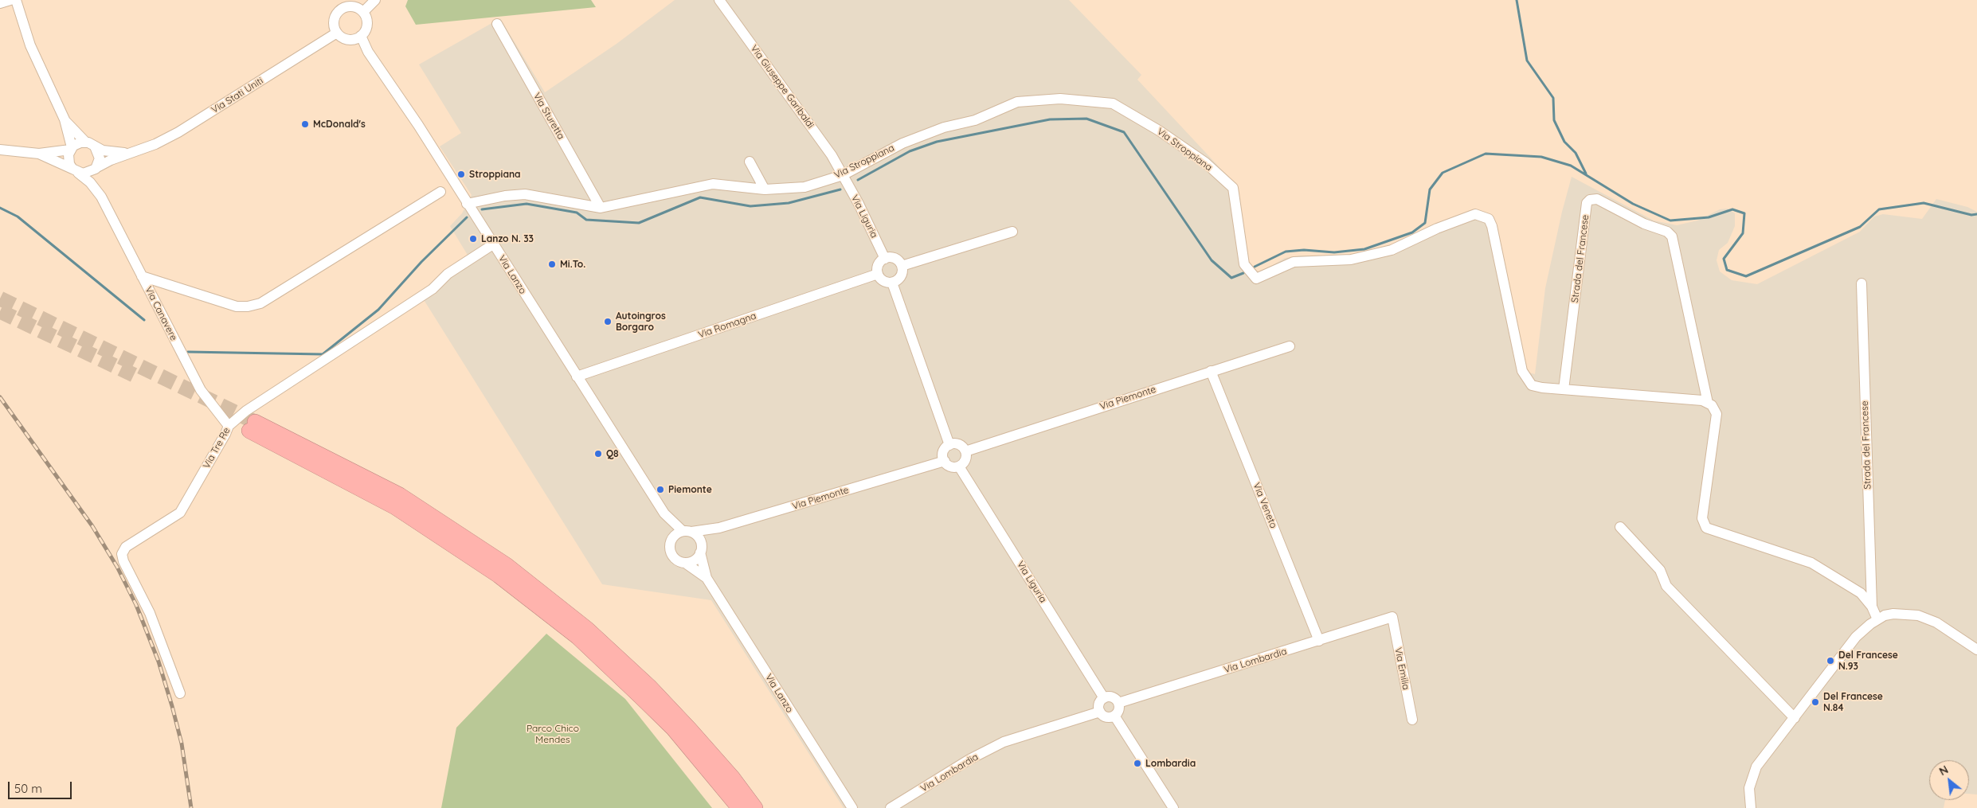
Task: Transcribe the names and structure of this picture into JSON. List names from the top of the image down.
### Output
{
  "streets": {
    "street": [
      "Via Giuseppe Garibaldi",
      "Via Stati Uniti",
      "Via Sturetta",
      "Via Stroppiana",
      "Via Liguria",
      "Strada del Francese",
      "Via Lanzo",
      "Via Canavere",
      "Via Romagna",
      "Via Piemonte",
      "Via Tre Re",
      "Via Veneto",
      "Via Lombardia",
      "Via Emilia"
    ]
  },
  "crossings": [
    ["Via Giuseppe Garibaldi", "Via Stroppiana"],
    ["Via Giuseppe Garibaldi", "Via Liguria"],
    ["Via Stati Uniti", "Via Lanzo"],
    ["Via Stati Uniti", "Via Canavere"],
    ["Via Sturetta", "Via Stroppiana"],
    ["Via Stroppiana", "Via Liguria"],
    ["Via Stroppiana", "Strada del Francese"],
    ["Via Stroppiana", "Via Lanzo"],
    ["Via Liguria", "Via Romagna"],
    ["Via Liguria", "Via Piemonte"],
    ["Via Liguria", "Via Lombardia"],
    ["Via Lanzo", "Via Romagna"],
    ["Via Lanzo", "Via Piemonte"],
    ["Via Lanzo", "Via Tre Re"],
    ["Via Canavere", "Via Tre Re"],
    ["Via Piemonte", "Via Veneto"],
    ["Via Veneto", "Via Lombardia"],
    ["Via Lombardia", "Via Emilia"]
  ],
  "parks": ["Parco Chico Mendes"],
  "places": [
    "McDonald's",
    "Stroppiana",
    "Lanzo N. 33",
    "Mi.To.",
    "Autoingros Borgaro",
    "Q8",
    "Piemonte",
    "Del Francese N.93",
    "Del Francese N.84",
    "Lombardia"
  ],
  "scale_bar": "50 m",
  "north": "top left"
}
